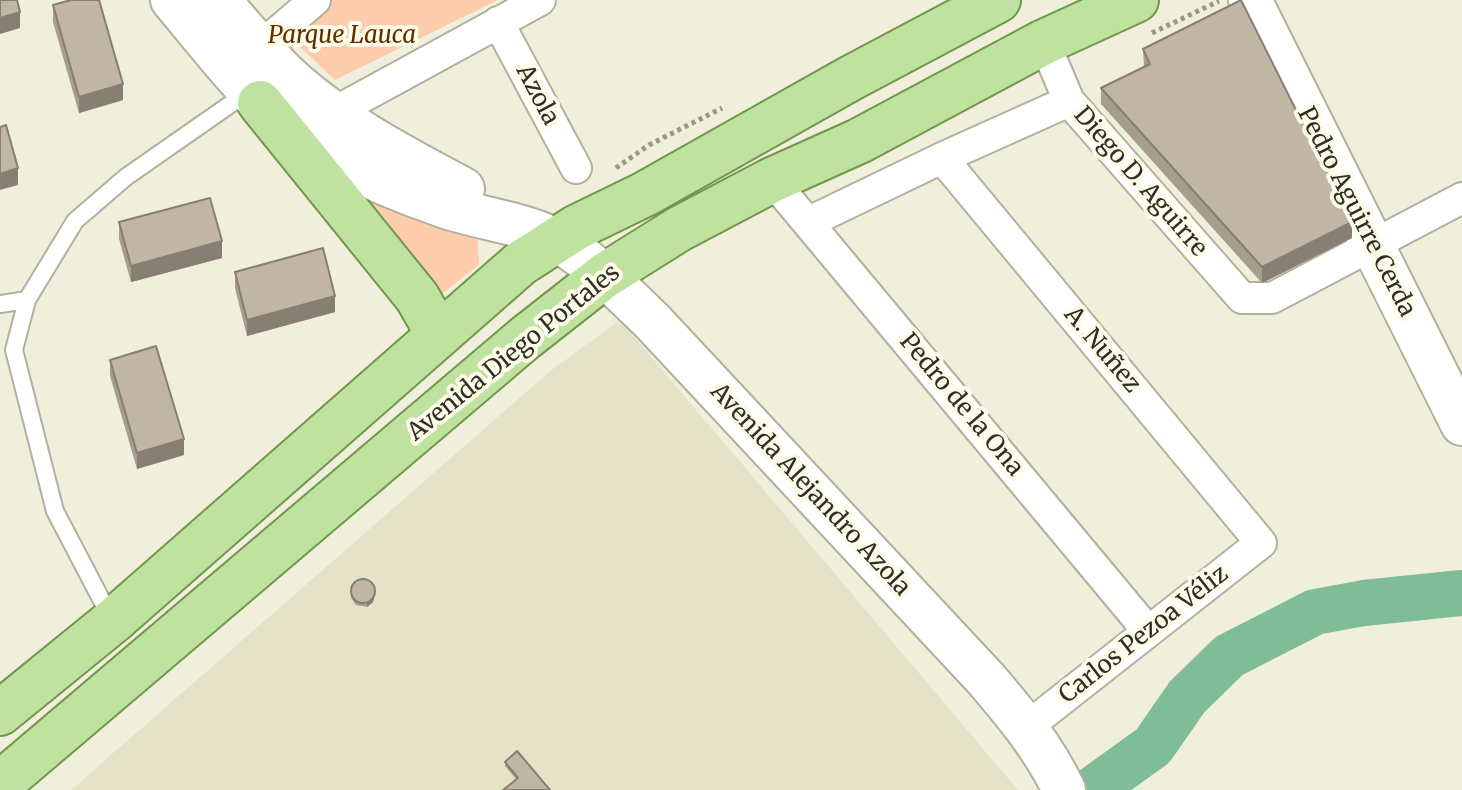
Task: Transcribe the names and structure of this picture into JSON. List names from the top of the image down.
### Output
{
  "streets": {
    "main road": ["Pedro Aguirre Cerda", "Avenida Diego Portales", "Avenida Alejandro Azola"],
    "street": [
      "Azola",
      "Diego D. Aguirre",
      "A. Nuñez",
      "Pedro de la Ona",
      "Carlos Pezoa Véliz"
    ]
  },
  "crossings": [
    ["Diego D. Aguirre", "Pedro Aguirre Cerda"],
    ["Diego D. Aguirre", "Avenida Diego Portales"],
    ["A. Nuñez", "Carlos Pezoa Véliz"],
    ["Avenida Diego Portales", "Pedro de la Ona"],
    ["Avenida Diego Portales", "Avenida Alejandro Azola"],
    ["Pedro de la Ona", "Carlos Pezoa Véliz"],
    ["Avenida Alejandro Azola", "Carlos Pezoa Véliz"]
  ],
  "parks": ["Parque Lauca"]
}
